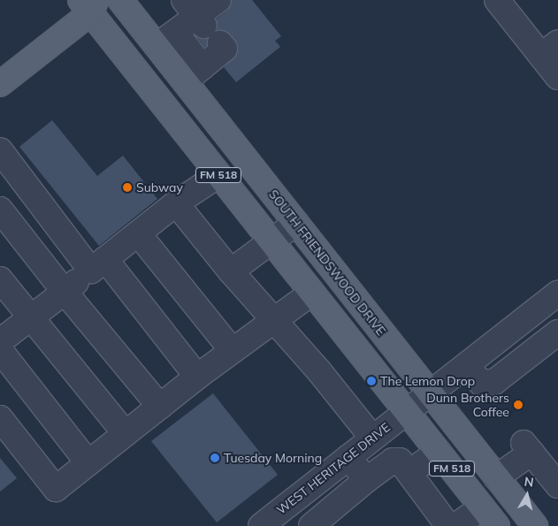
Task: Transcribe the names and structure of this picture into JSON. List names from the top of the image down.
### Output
{
  "streets": {
    "main road": ["FM 518", "SOUTH FRIENDSWOOD DRIVE"],
    "street": ["WEST HERITAGE DRIVE"]
  },
  "crossings": [
    ["FM 518", "WEST HERITAGE DRIVE"],
    ["SOUTH FRIENDSWOOD DRIVE", "WEST HERITAGE DRIVE"]
  ],
  "places": [
    "Subway",
    "The Lemon Drop",
    "Dunn Brothers Coffee",
    "Tuesday Morning"
  ],
  "north": "top"
}
